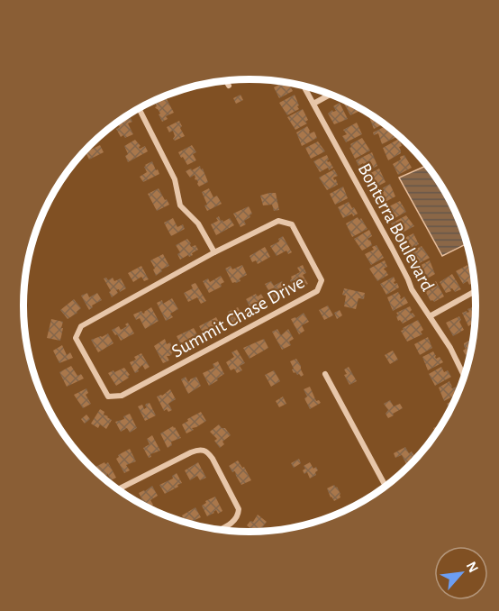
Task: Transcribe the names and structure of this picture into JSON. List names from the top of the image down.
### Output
{
  "streets": {
    "street": ["Bonterra Boulevard", "Summit Chase Drive"]
  },
  "north": "top right"
}
